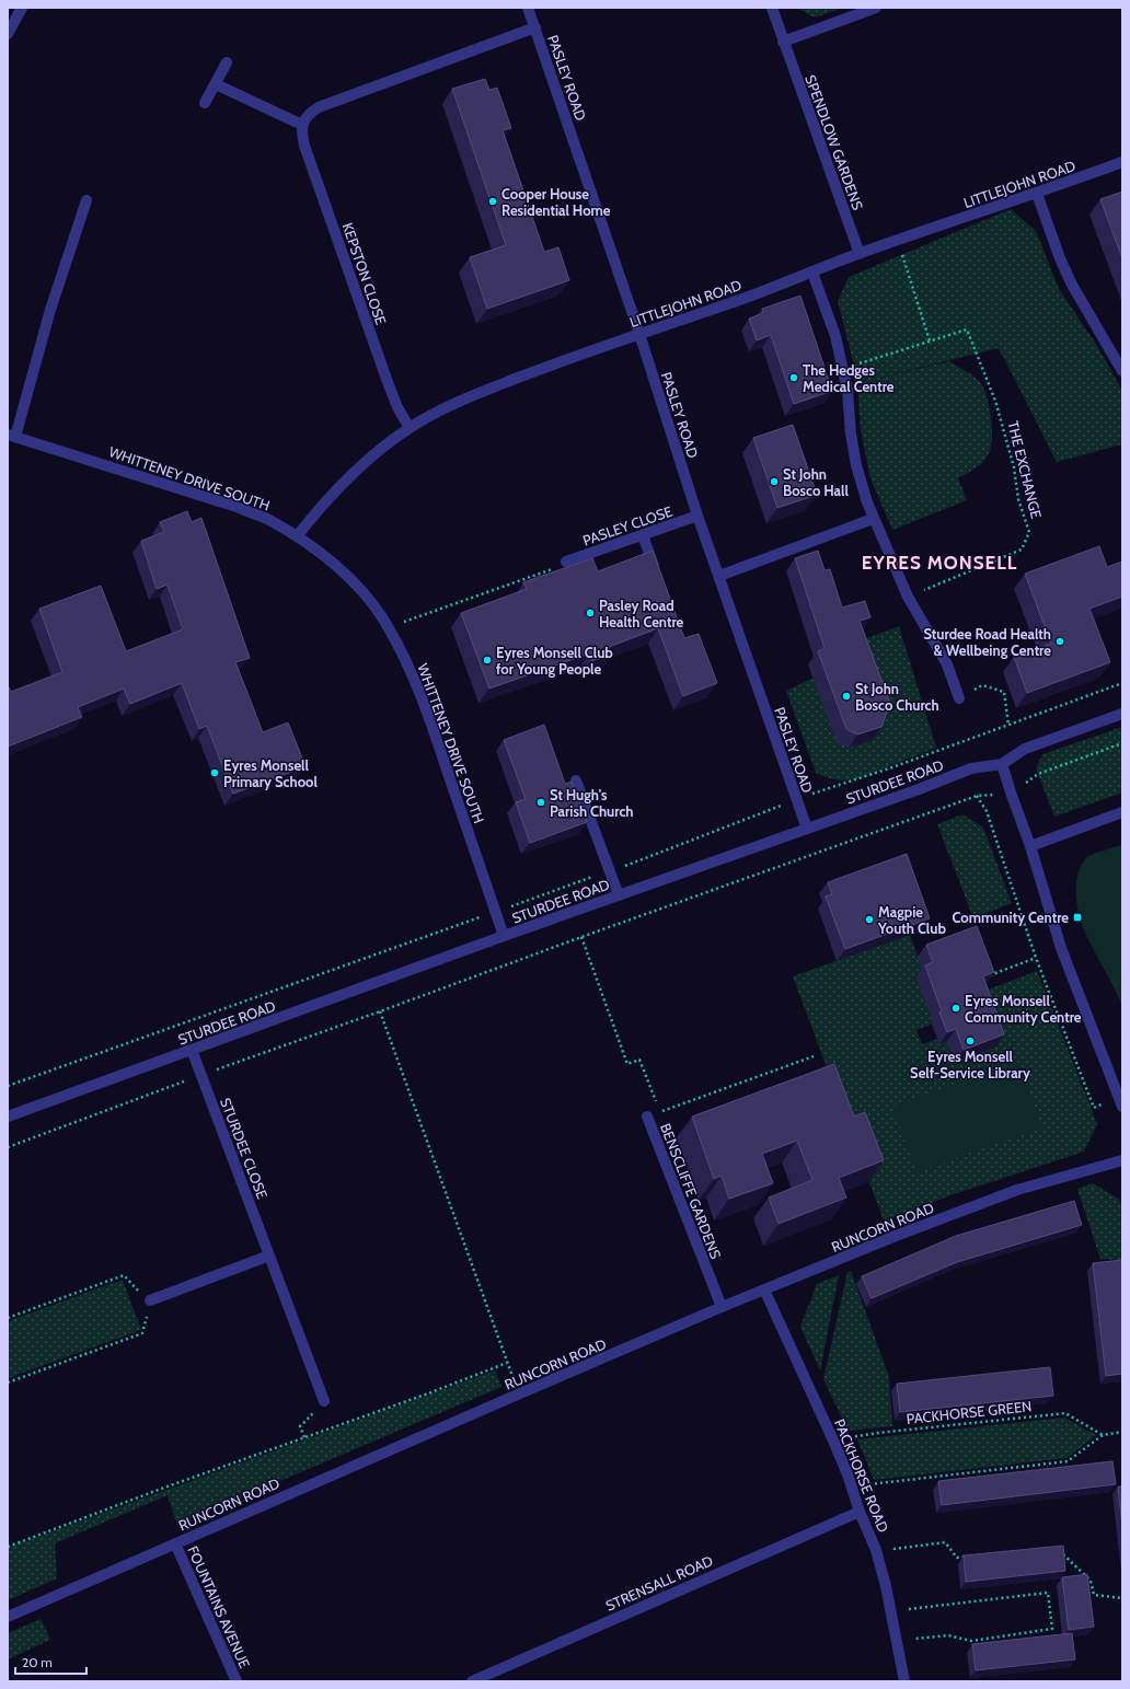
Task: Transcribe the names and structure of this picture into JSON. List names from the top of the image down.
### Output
{
  "streets": {
    "street": [
      "PASLEY ROAD",
      "SPENDLOW GARDENS",
      "LITTLEJOHN ROAD",
      "KEPSTON CLOSE",
      "WHITTENEY DRIVE SOUTH",
      "PASLEY CLOSE",
      "STURDEE ROAD",
      "STURDEE CLOSE",
      "BENSCLIFFE GARDENS",
      "RUNCORN ROAD",
      "PACKHORSE ROAD",
      "STRENSALL ROAD",
      "FOUNTAINS AVENUE"
    ],
    "path": ["THE EXCHANGE", "PACKHORSE GREEN"]
  },
  "crossings": [
    ["PASLEY ROAD", "LITTLEJOHN ROAD"],
    ["PASLEY ROAD", "PASLEY CLOSE"],
    ["PASLEY ROAD", "STURDEE ROAD"],
    ["SPENDLOW GARDENS", "LITTLEJOHN ROAD"],
    ["LITTLEJOHN ROAD", "KEPSTON CLOSE"],
    ["LITTLEJOHN ROAD", "WHITTENEY DRIVE SOUTH"],
    ["WHITTENEY DRIVE SOUTH", "STURDEE ROAD"],
    ["STURDEE ROAD", "STURDEE CLOSE"],
    ["BENSCLIFFE GARDENS", "RUNCORN ROAD"],
    ["RUNCORN ROAD", "PACKHORSE ROAD"],
    ["RUNCORN ROAD", "FOUNTAINS AVENUE"],
    ["PACKHORSE GREEN", "PACKHORSE ROAD"],
    ["PACKHORSE ROAD", "STRENSALL ROAD"]
  ],
  "districts": ["EYRES MONSELL"],
  "places": {
    "other": [
      "Cooper House Residential Home",
      "The Hedges Medical Centre",
      "St John Bosco Hall",
      "Pasley Road Health Centre",
      "Sturdee Road Health & Wellbeing Centre",
      "Eyres Monsell Club for Young People",
      "St John Bosco Church",
      "Eyres Monsell Primary School",
      "St Hugh's Parish Church",
      "Magpie Youth Club",
      "Eyres Monsell Community Centre",
      "Eyres Monsell Self-Service Library"
    ],
    "transit": ["Community Centre"]
  },
  "scale_bar": "20 m"
}
